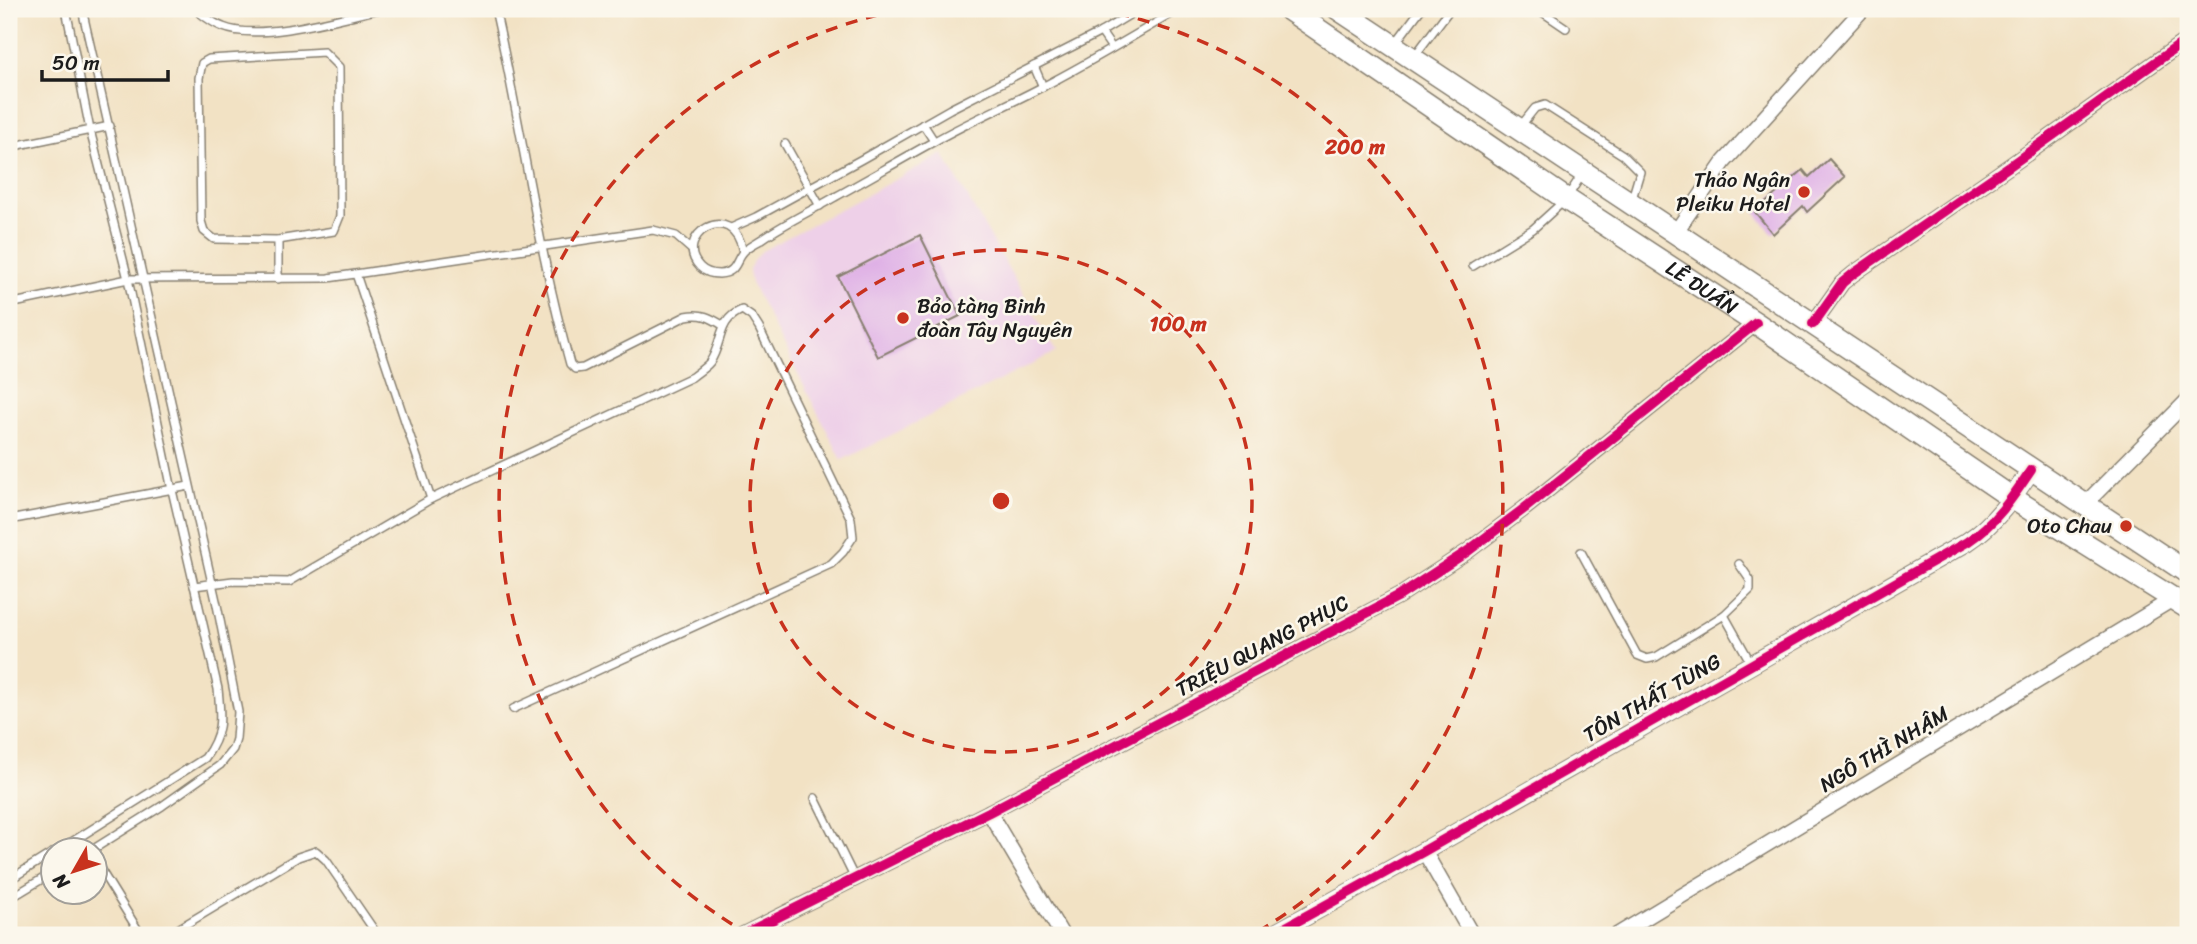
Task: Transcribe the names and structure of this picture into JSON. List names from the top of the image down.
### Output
{
  "streets": {
    "main road": ["LÊ DUẨN"],
    "street": ["TRIỆU QUANG PHỤC", "TÔN THẤT TÙNG", "NGÔ THÌ NHẬM"]
  },
  "crossings": [
    ["LÊ DUẨN", "TRIỆU QUANG PHỤC"],
    ["LÊ DUẨN", "TÔN THẤT TÙNG"],
    ["LÊ DUẨN", "NGÔ THÌ NHẬM"]
  ],
  "places": ["Thảo Ngân Pleiku Hotel", "Bảo tàng Binh đoàn Tây Nguyên", "Oto Chau"],
  "scale_bar": "50 m",
  "north": "bottom left",
  "rings": ["200 m", "100 m"]
}
